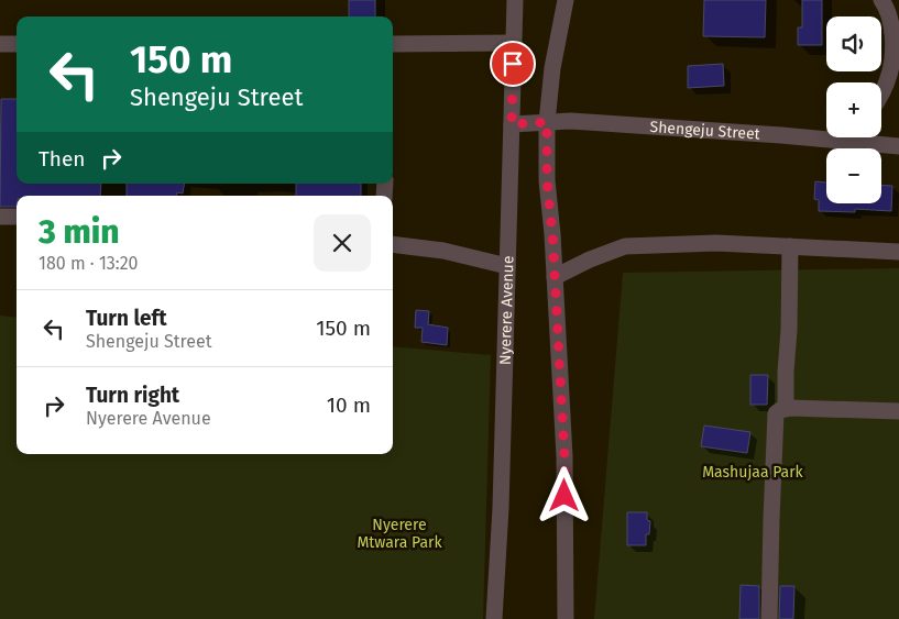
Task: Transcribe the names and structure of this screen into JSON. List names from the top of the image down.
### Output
{
  "streets": {
    "street": ["Shengeju Street", "Nyerere Avenue"]
  },
  "crossings": [
    ["Shengeju Street", "Nyerere Avenue"]
  ],
  "parks": ["Mashujaa Park", "Nyerere Mtwara Park"],
  "page": {
    "map_buttons": ["+", "−"],
    "turn": ["150 m", "Shengeju Street"],
    "then": "Then",
    "heading": ["3 min", "180 m · 13:20"],
    "list": [
      {
        "name": "Turn left",
        "note": "Shengeju Street",
        "value": "150 m"
      },
      {
        "name": "Turn right",
        "note": "Nyerere Avenue",
        "value": "10 m"
      }
    ]
  }
}
